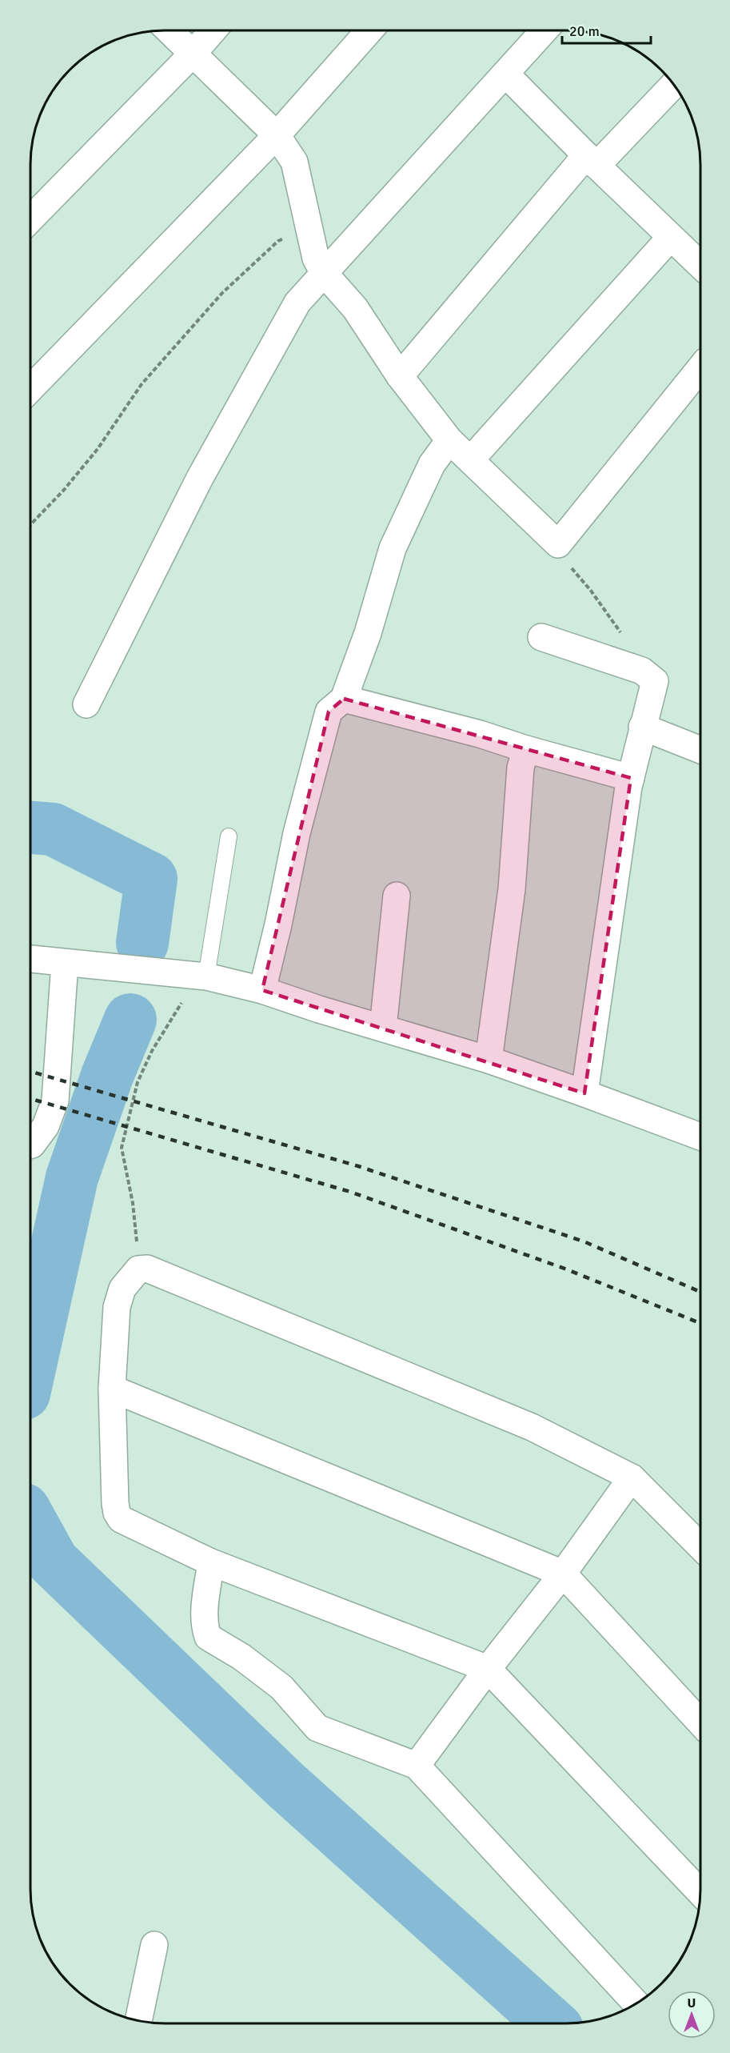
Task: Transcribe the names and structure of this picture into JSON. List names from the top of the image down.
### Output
{
  "scale_bar": "20 m",
  "north": "top"
}
